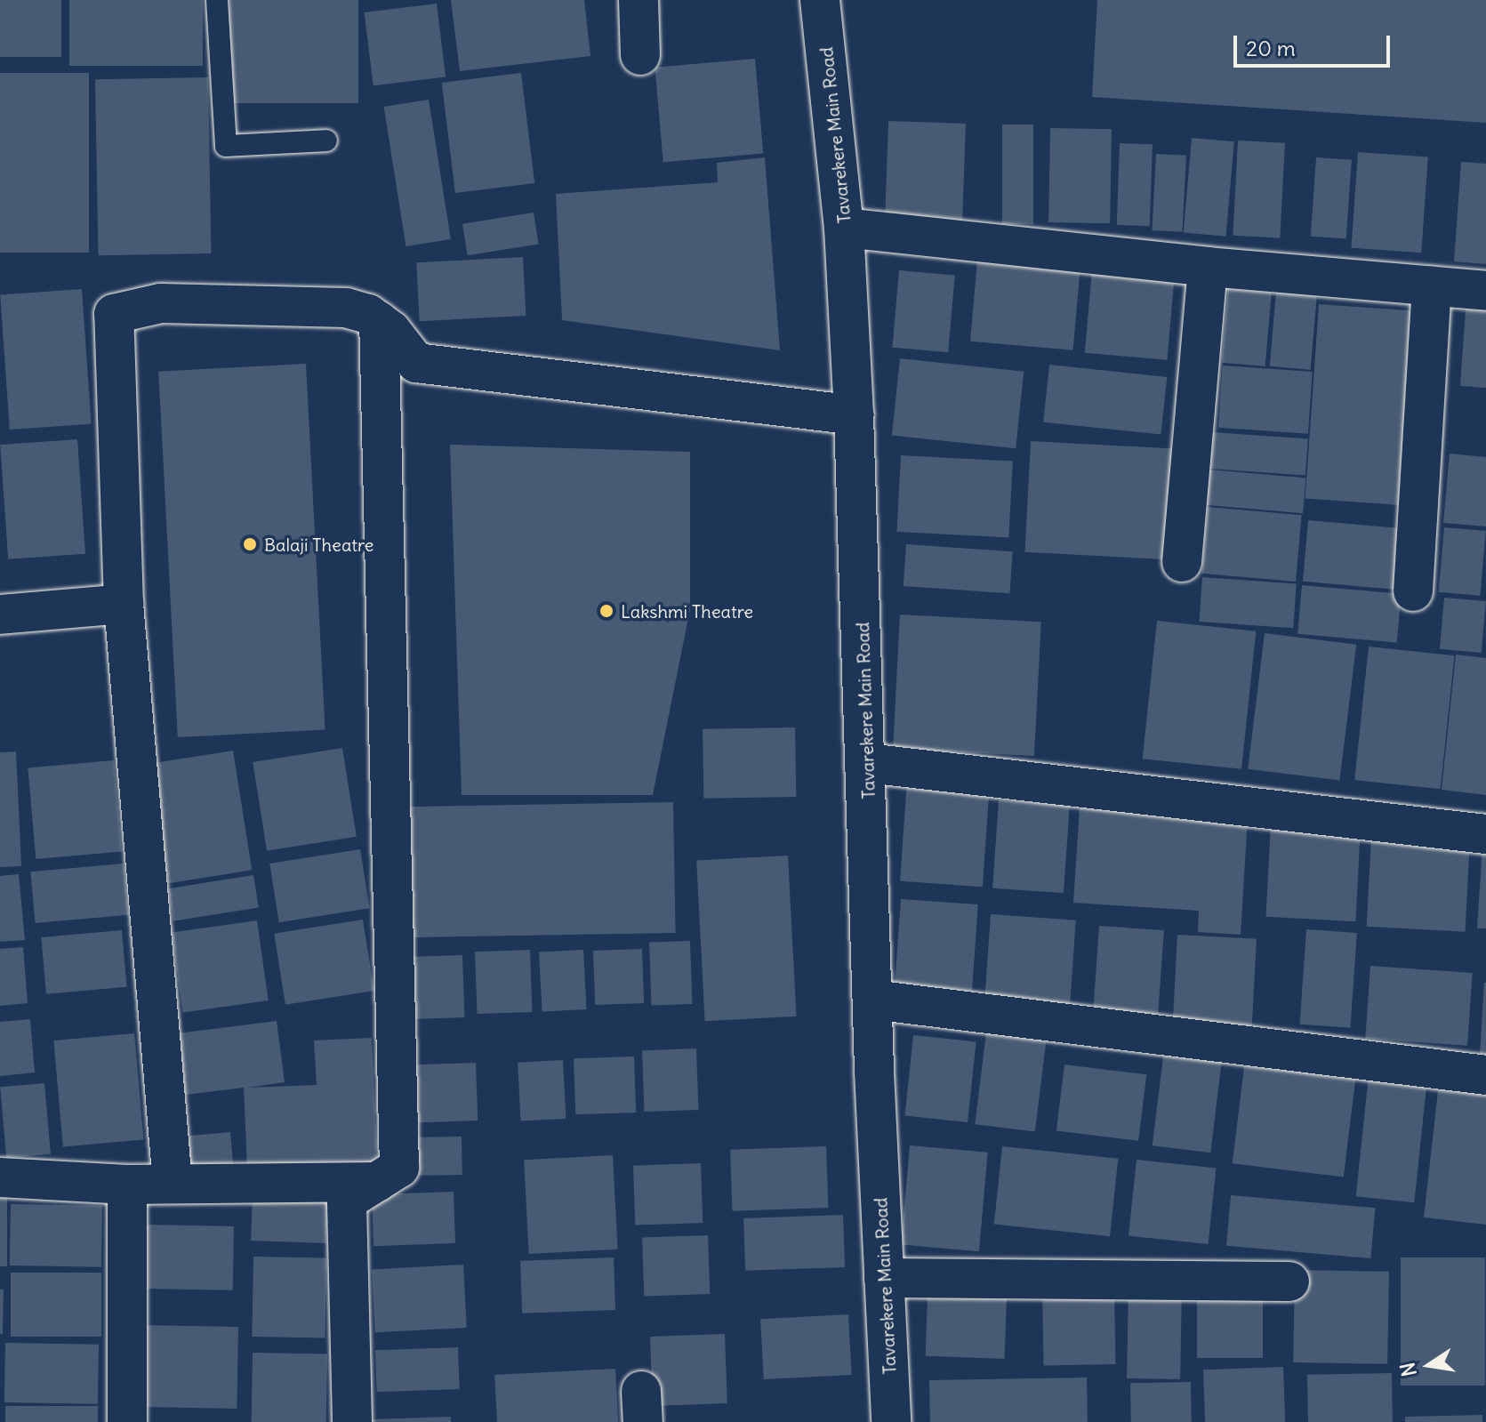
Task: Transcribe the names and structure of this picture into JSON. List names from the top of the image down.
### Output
{
  "streets": {
    "street": ["Tavarekere Main Road"]
  },
  "places": ["Balaji Theatre", "Lakshmi Theatre"],
  "scale_bar": "20 m",
  "north": "left"
}
